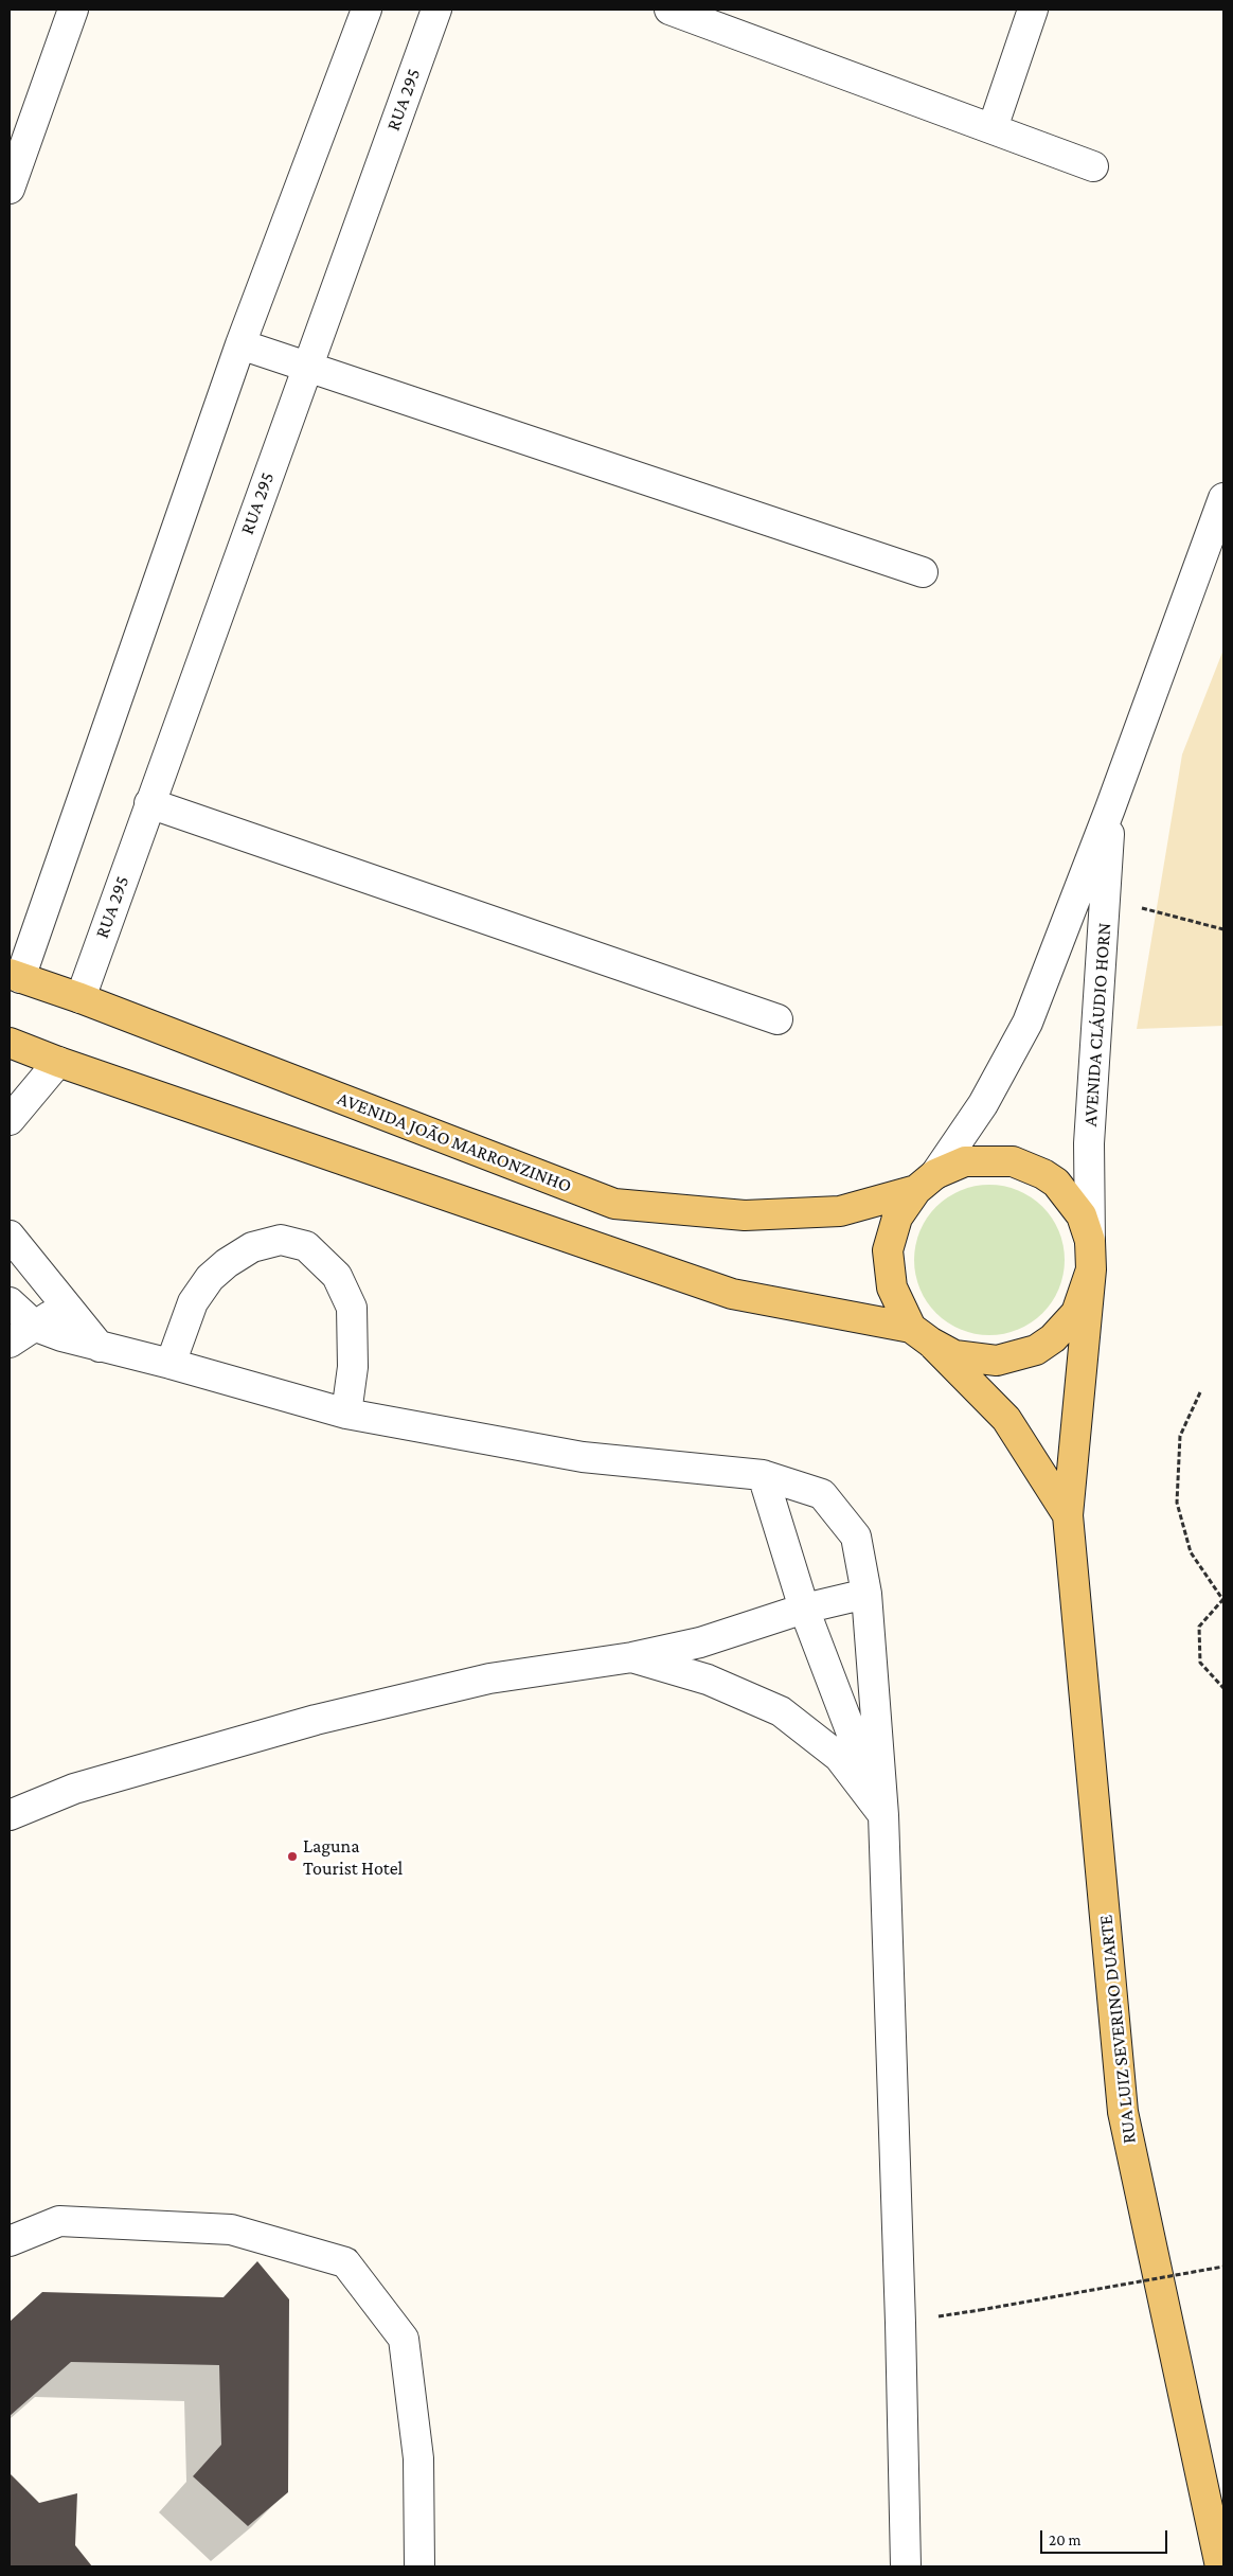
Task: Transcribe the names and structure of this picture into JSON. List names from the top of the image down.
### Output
{
  "streets": {
    "main road": ["AVENIDA JOÃO MARRONZINHO", "RUA LUIZ SEVERINO DUARTE"],
    "street": ["RUA 295", "AVENIDA CLÁUDIO HORN"]
  },
  "crossings": [
    ["RUA 295", "AVENIDA JOÃO MARRONZINHO"],
    ["AVENIDA CLÁUDIO HORN", "AVENIDA JOÃO MARRONZINHO"],
    ["AVENIDA CLÁUDIO HORN", "RUA LUIZ SEVERINO DUARTE"],
    ["AVENIDA JOÃO MARRONZINHO", "RUA LUIZ SEVERINO DUARTE"]
  ],
  "places": ["Laguna Tourist Hotel"],
  "scale_bar": "20 m"
}
